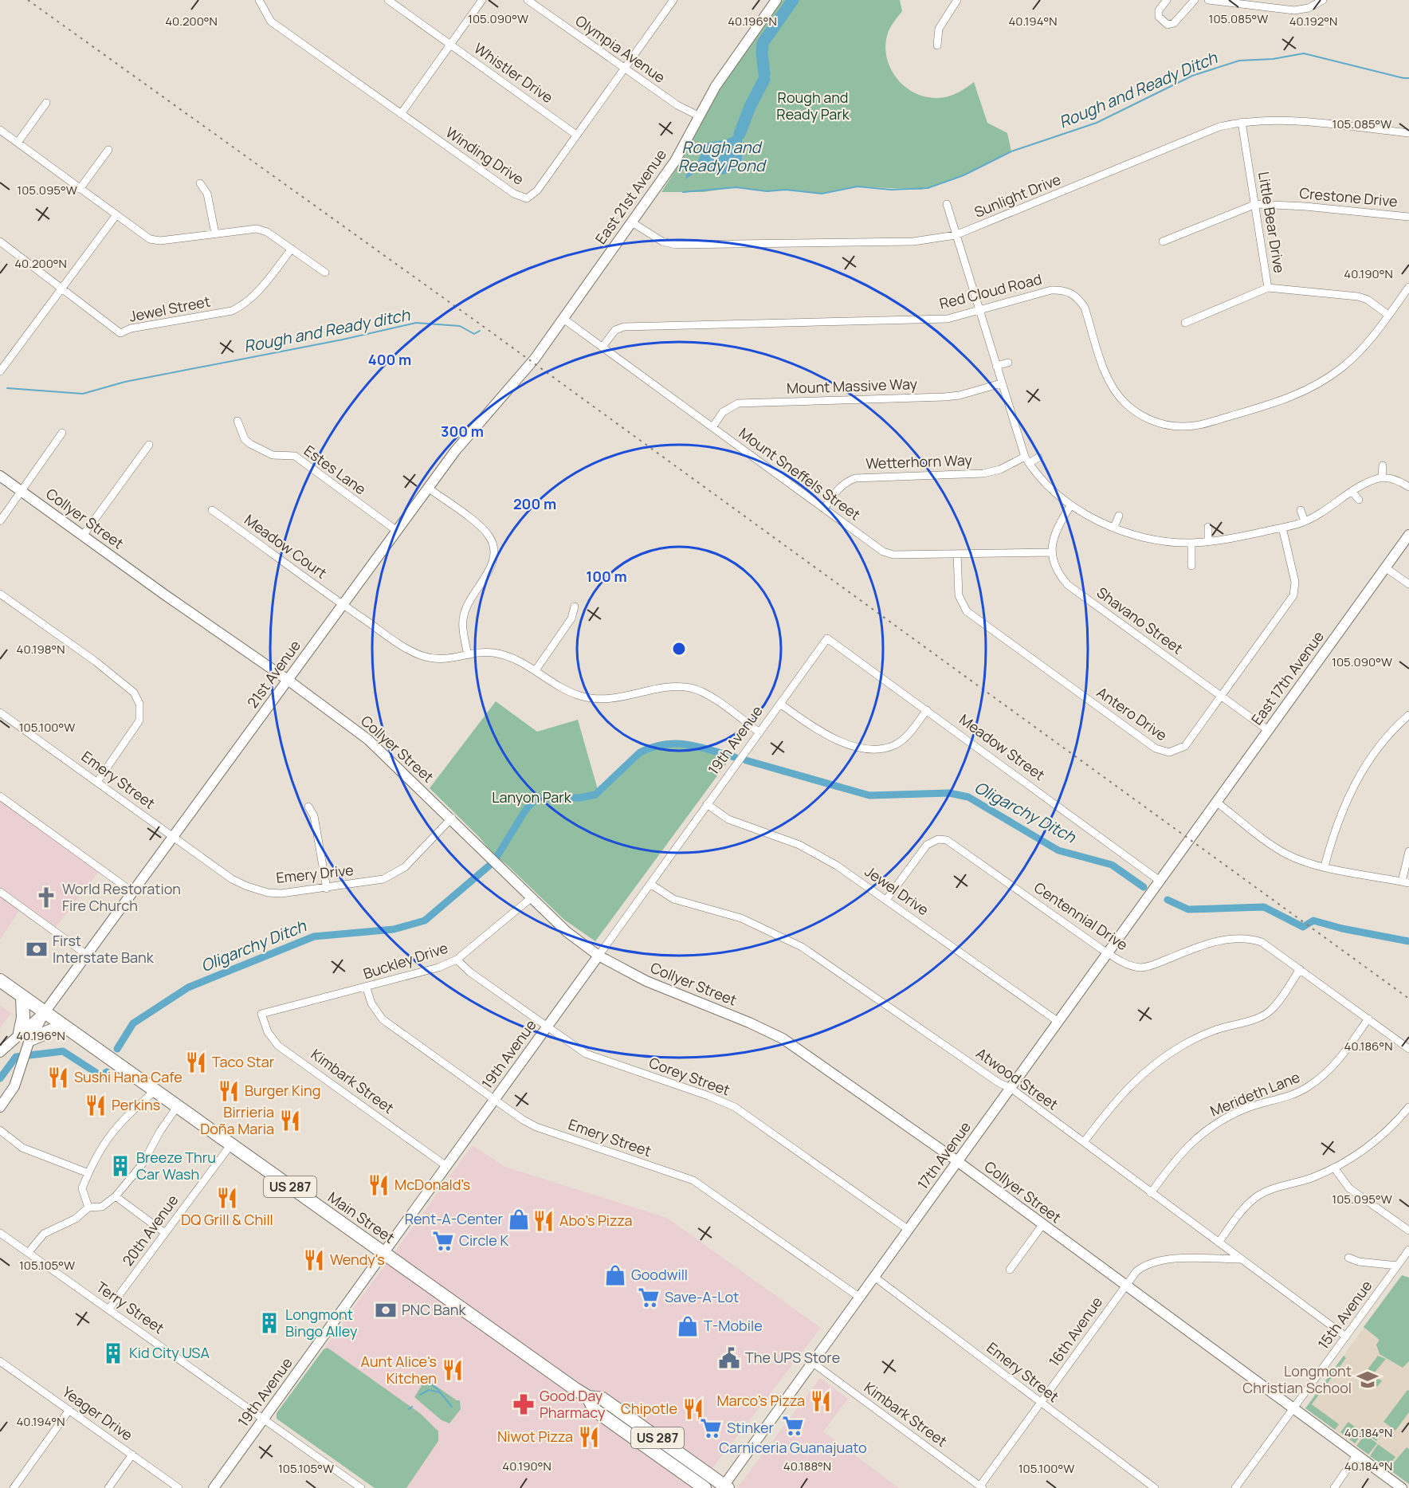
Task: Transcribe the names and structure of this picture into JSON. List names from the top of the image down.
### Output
{
  "streets": {
    "highway": ["US 287", "Main Street"],
    "street": [
      "Olympia Avenue",
      "Whistler Drive",
      "Winding Drive",
      "Sunlight Drive",
      "East 21st Avenue",
      "Crestone Drive",
      "Little Bear Drive",
      "Red Cloud Road",
      "Jewel Street",
      "Mount Massive Way",
      "Wetterhorn Way",
      "Estes Lane",
      "Mount Sneffels Street",
      "Collyer Street",
      "Meadow Court",
      "Shavano Street",
      "21st Avenue",
      "East 17th Avenue",
      "Antero Drive",
      "19th Avenue",
      "Meadow Street",
      "Emery Street",
      "Emery Drive",
      "Jewel Drive",
      "Centennial Drive",
      "Buckley Drive",
      "Corey Street",
      "Atwood Street",
      "Kimbark Street",
      "Merideth Lane",
      "17th Avenue",
      "20th Avenue",
      "Terry Street",
      "15th Avenue",
      "16th Avenue",
      "Yeager Drive"
    ]
  },
  "crossings": [
    ["Olympia Avenue", "Winding Drive"],
    ["Olympia Avenue", "East 21st Avenue"],
    ["Whistler Drive", "Winding Drive"],
    ["Sunlight Drive", "East 21st Avenue"],
    ["Sunlight Drive", "Little Bear Drive"],
    ["East 21st Avenue", "Mount Sneffels Street"],
    ["East 21st Avenue", "21st Avenue"],
    ["Crestone Drive", "Little Bear Drive"],
    ["Little Bear Drive", "Red Cloud Road"],
    ["Red Cloud Road", "Mount Sneffels Street"],
    ["Mount Massive Way", "Mount Sneffels Street"],
    ["Wetterhorn Way", "Mount Sneffels Street"],
    ["Estes Lane", "21st Avenue"],
    ["Mount Sneffels Street", "Shavano Street"],
    ["Collyer Street", "21st Avenue"],
    ["Collyer Street", "19th Avenue"],
    ["Collyer Street", "Emery Drive"],
    ["Collyer Street", "Buckley Drive"],
    ["Collyer Street", "17th Avenue"],
    ["Collyer Street", "15th Avenue"],
    ["Collyer Street", "16th Avenue"],
    ["Meadow Court", "21st Avenue"],
    ["Meadow Court", "19th Avenue"],
    ["Shavano Street", "East 17th Avenue"],
    ["Shavano Street", "Antero Drive"],
    ["21st Avenue", "Emery Street"],
    ["21st Avenue", "Emery Drive"],
    ["21st Avenue", "Main Street"],
    ["East 17th Avenue", "17th Avenue"],
    ["19th Avenue", "Meadow Street"],
    ["19th Avenue", "Emery Street"],
    ["19th Avenue", "Jewel Drive"],
    ["19th Avenue", "Corey Street"],
    ["19th Avenue", "Atwood Street"],
    ["19th Avenue", "Kimbark Street"],
    ["19th Avenue", "Main Street"],
    ["19th Avenue", "Terry Street"],
    ["Meadow Street", "17th Avenue"],
    ["Emery Street", "Emery Drive"],
    ["Emery Street", "Buckley Drive"],
    ["Emery Street", "17th Avenue"],
    ["Emery Street", "16th Avenue"],
    ["Jewel Drive", "Centennial Drive"],
    ["Jewel Drive", "17th Avenue"],
    ["Centennial Drive", "Merideth Lane"],
    ["Centennial Drive", "17th Avenue"],
    ["Buckley Drive", "Corey Street"],
    ["Buckley Drive", "Kimbark Street"],
    ["Corey Street", "17th Avenue"],
    ["Atwood Street", "Merideth Lane"],
    ["Atwood Street", "17th Avenue"],
    ["Atwood Street", "15th Avenue"],
    ["Atwood Street", "16th Avenue"],
    ["Kimbark Street", "17th Avenue"],
    ["Kimbark Street", "16th Avenue"],
    ["17th Avenue", "Main Street"],
    ["Main Street", "20th Avenue"],
    ["20th Avenue", "Terry Street"]
  ],
  "water": [
    "Rough and Ready Ditch",
    "Rough and Ready Pond",
    "Rough and Ready ditch",
    "Oligarchy Ditch"
  ],
  "parks": ["Rough and Ready Park", "Lanyon Park"],
  "places": {
    "church": ["World Restoration Fire Church"],
    "bank": ["First Interstate Bank", "PNC Bank"],
    "restaurant": [
      "Taco Star",
      "Sushi Hana Cafe",
      "Burger King",
      "Perkins",
      "Birrieria Doña Maria",
      "McDonald's",
      "DQ Grill & Chill",
      "Abo's Pizza",
      "Wendy's",
      "Aunt Alice's Kitchen",
      "Marco's Pizza",
      "Chipotle",
      "Niwot Pizza"
    ],
    "building": ["Breeze Thru Car Wash", "Longmont Bingo Alley", "Kid City USA"],
    "shop": ["Rent-A-Center", "Goodwill", "T-Mobile"],
    "supermarket": [
      "Circle K",
      "Save-A-Lot",
      "Carniceria Guanajuato",
      "Stinker"
    ],
    "public building": ["The UPS Store"],
    "school or university": ["Longmont Christian School"],
    "pharmacy": ["Good Day Pharmacy"]
  },
  "coordinates": [
    "105.085°W",
    "105.090°W",
    "40.200°N",
    "40.196°N",
    "40.194°N",
    "40.192°N",
    "105.095°W",
    "40.190°N",
    "40.198°N",
    "105.100°W",
    "40.186°N",
    "105.105°W",
    "40.184°N",
    "40.188°N"
  ],
  "rings": [
    "400 m",
    "300 m",
    "200 m",
    "100 m"
  ]
}
